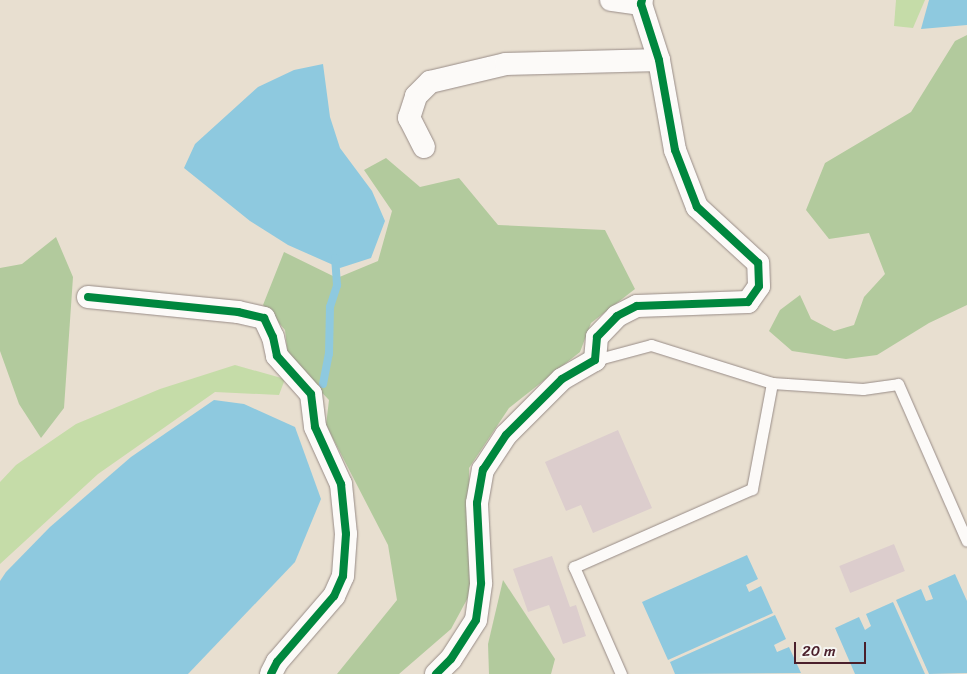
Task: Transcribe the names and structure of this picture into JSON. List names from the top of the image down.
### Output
{
  "scale_bar": "20 m"
}
